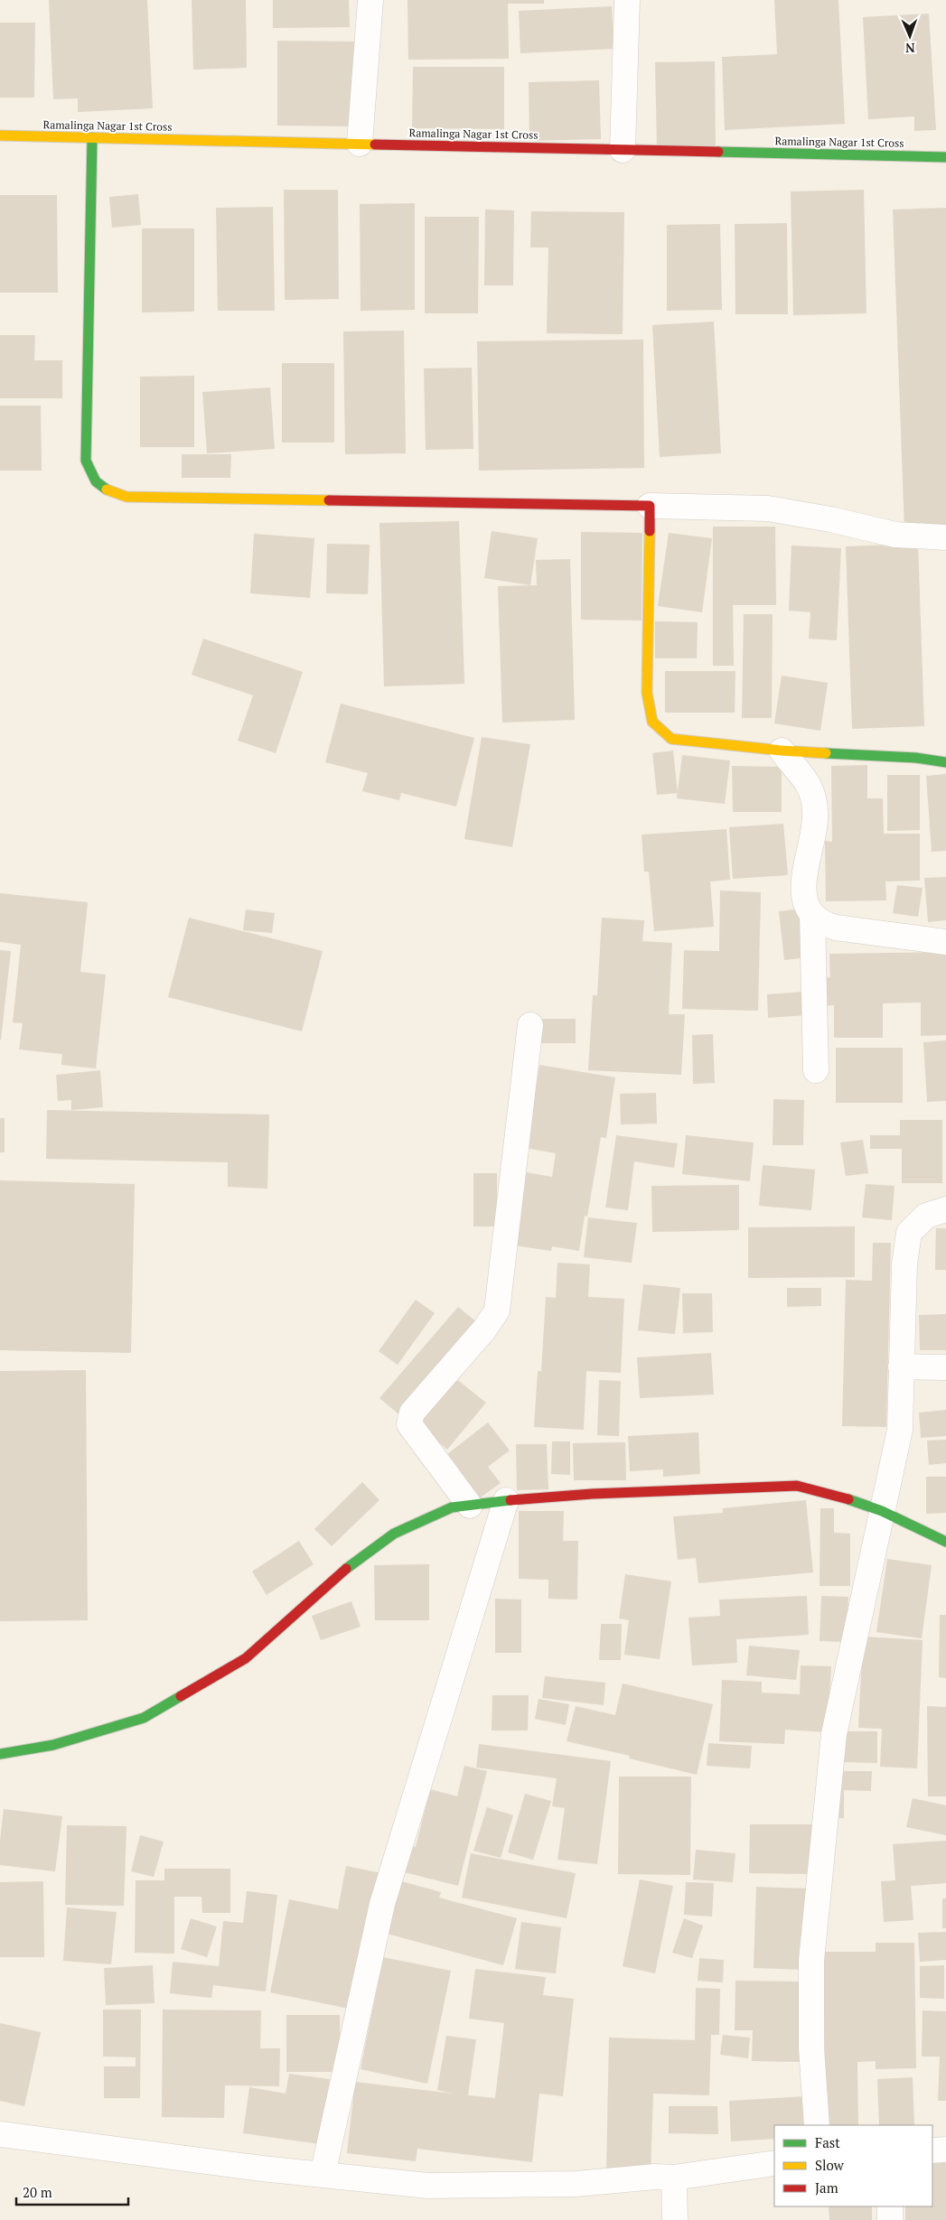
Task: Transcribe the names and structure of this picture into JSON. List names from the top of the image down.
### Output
{
  "streets": {
    "street": ["Ramalinga Nagar 1st Cross"]
  },
  "legend": ["Fast", "Slow", "Jam"],
  "scale_bar": "20 m",
  "north": "bottom"
}
